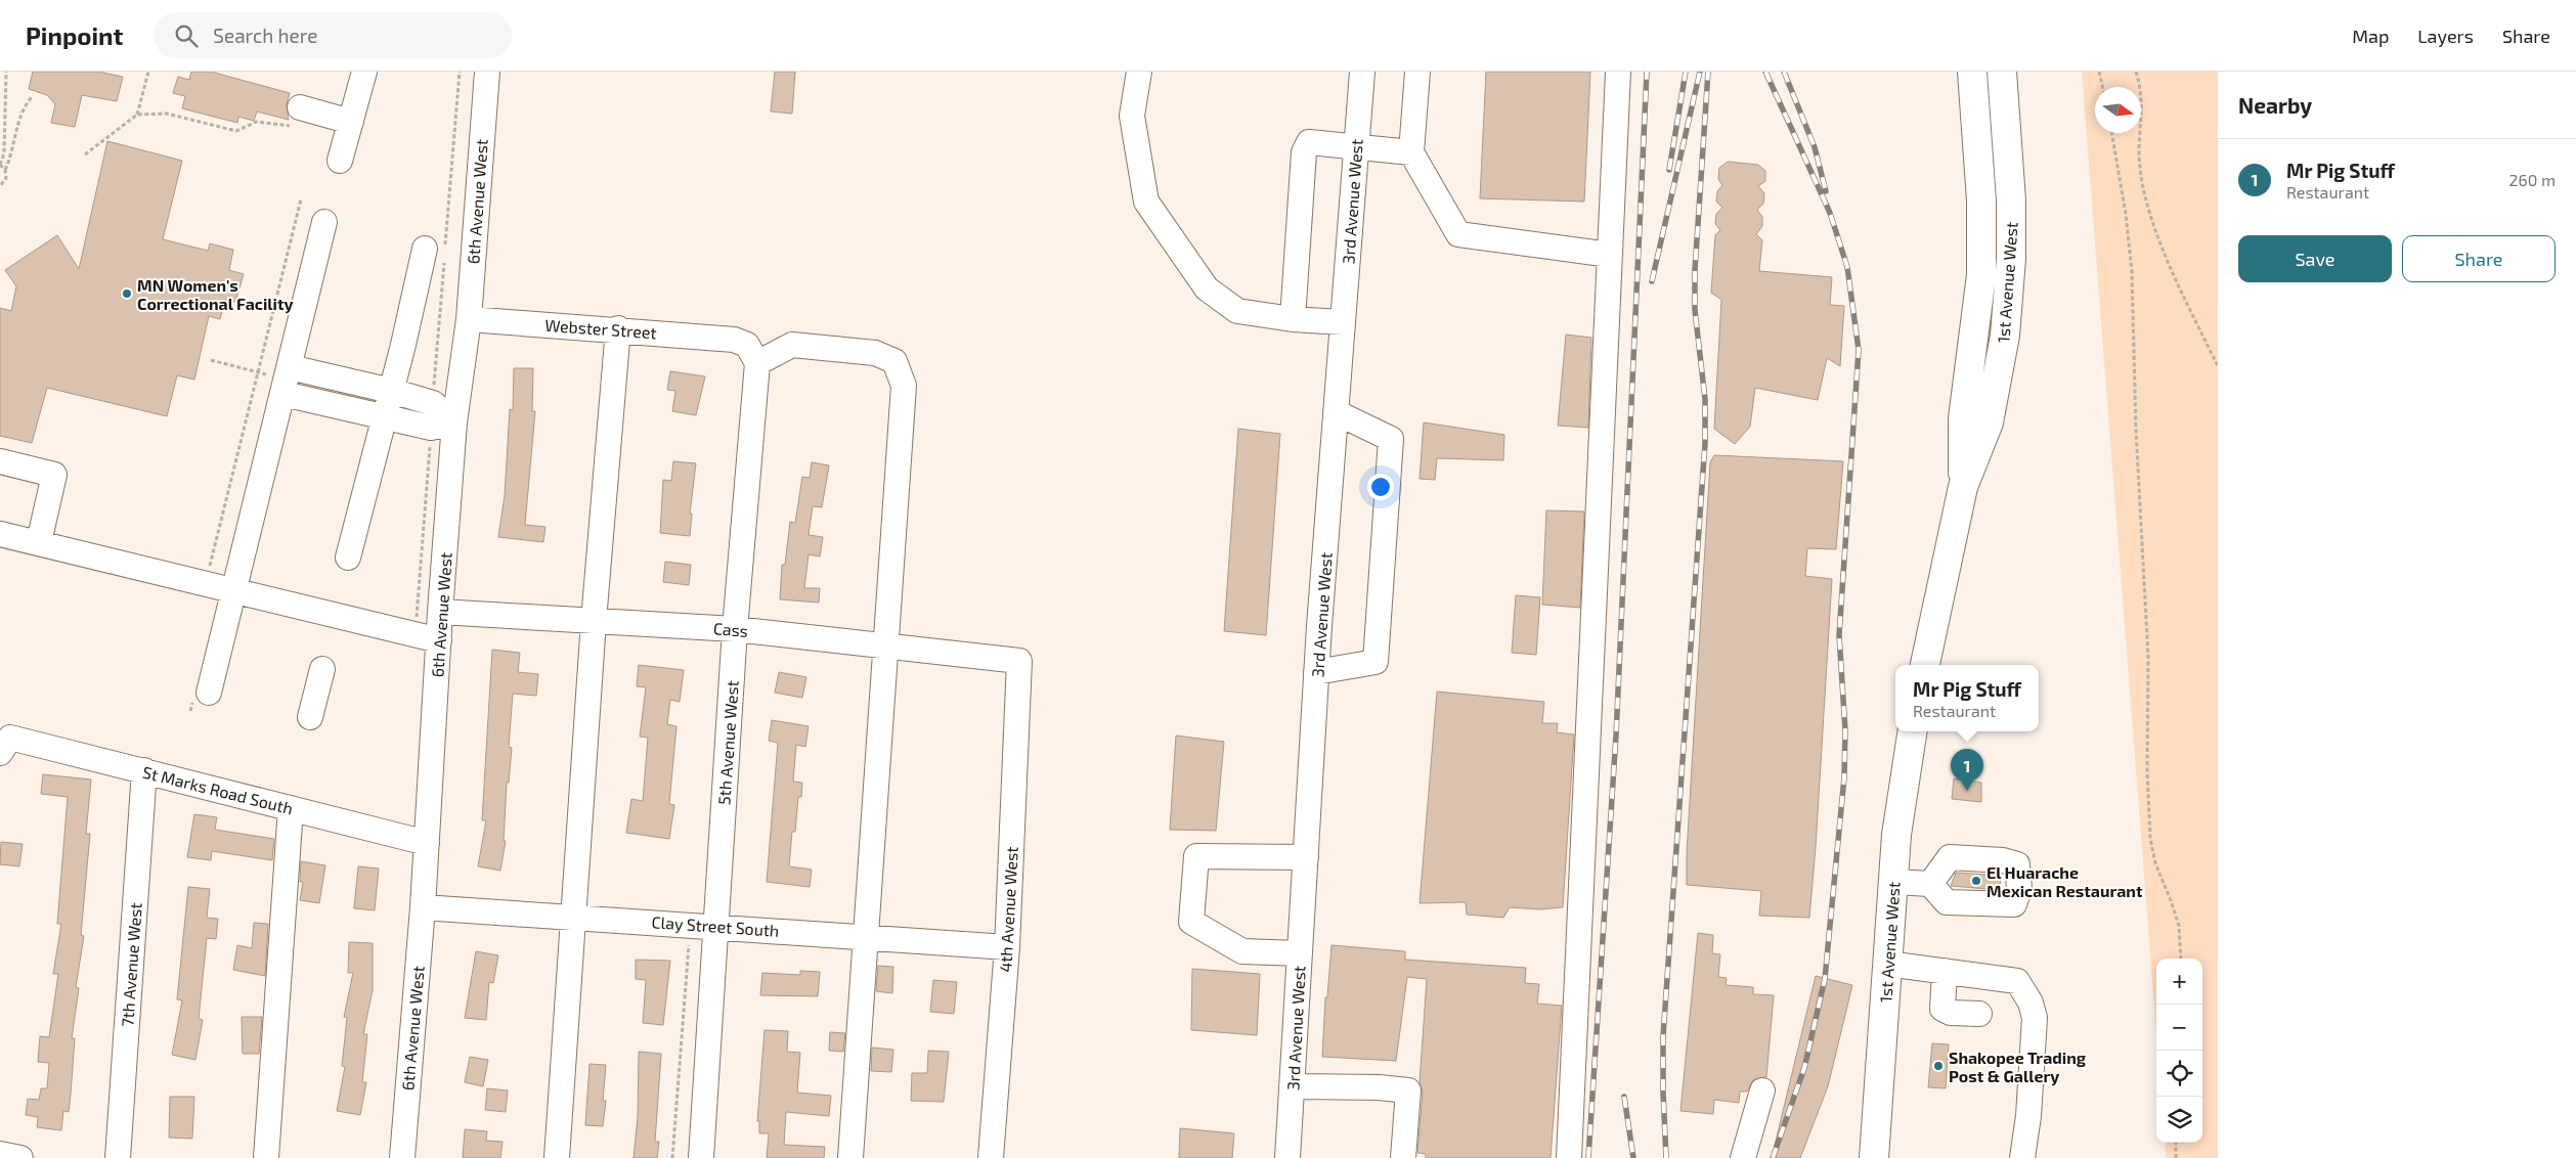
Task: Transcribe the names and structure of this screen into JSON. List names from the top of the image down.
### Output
{
  "streets": {
    "main road": ["1st Avenue West"],
    "street": [
      "6th Avenue West",
      "3rd Avenue West",
      "Webster Street",
      "Cass",
      "5th Avenue West",
      "St Marks Road South",
      "4th Avenue West",
      "Clay Street South",
      "7th Avenue West"
    ]
  },
  "crossings": [
    ["6th Avenue West", "Webster Street"],
    ["6th Avenue West", "Cass"],
    ["6th Avenue West", "St Marks Road South"],
    ["6th Avenue West", "Clay Street South"],
    ["Webster Street", "5th Avenue West"],
    ["Cass", "5th Avenue West"],
    ["Cass", "4th Avenue West"],
    ["5th Avenue West", "Clay Street South"],
    ["St Marks Road South", "7th Avenue West"],
    ["4th Avenue West", "Clay Street South"]
  ],
  "places": ["MN Women's Correctional Facility", "El Huarache Mexican Restaurant", "Shakopee Trading Post & Gallery"],
  "north": "right",
  "page": {
    "header": "Pinpoint",
    "search": "Search here",
    "nav": ["Map", "Layers", "Share"],
    "heading": "Nearby",
    "list": [
      {
        "mark": "1",
        "name": "Mr Pig Stuff",
        "note": "Restaurant",
        "value": "260 m"
      }
    ],
    "buttons": ["Save", "Share"],
    "popup": ["Mr Pig Stuff", "Restaurant"],
    "pins": "1",
    "map_buttons": ["+", "−"]
  }
}
